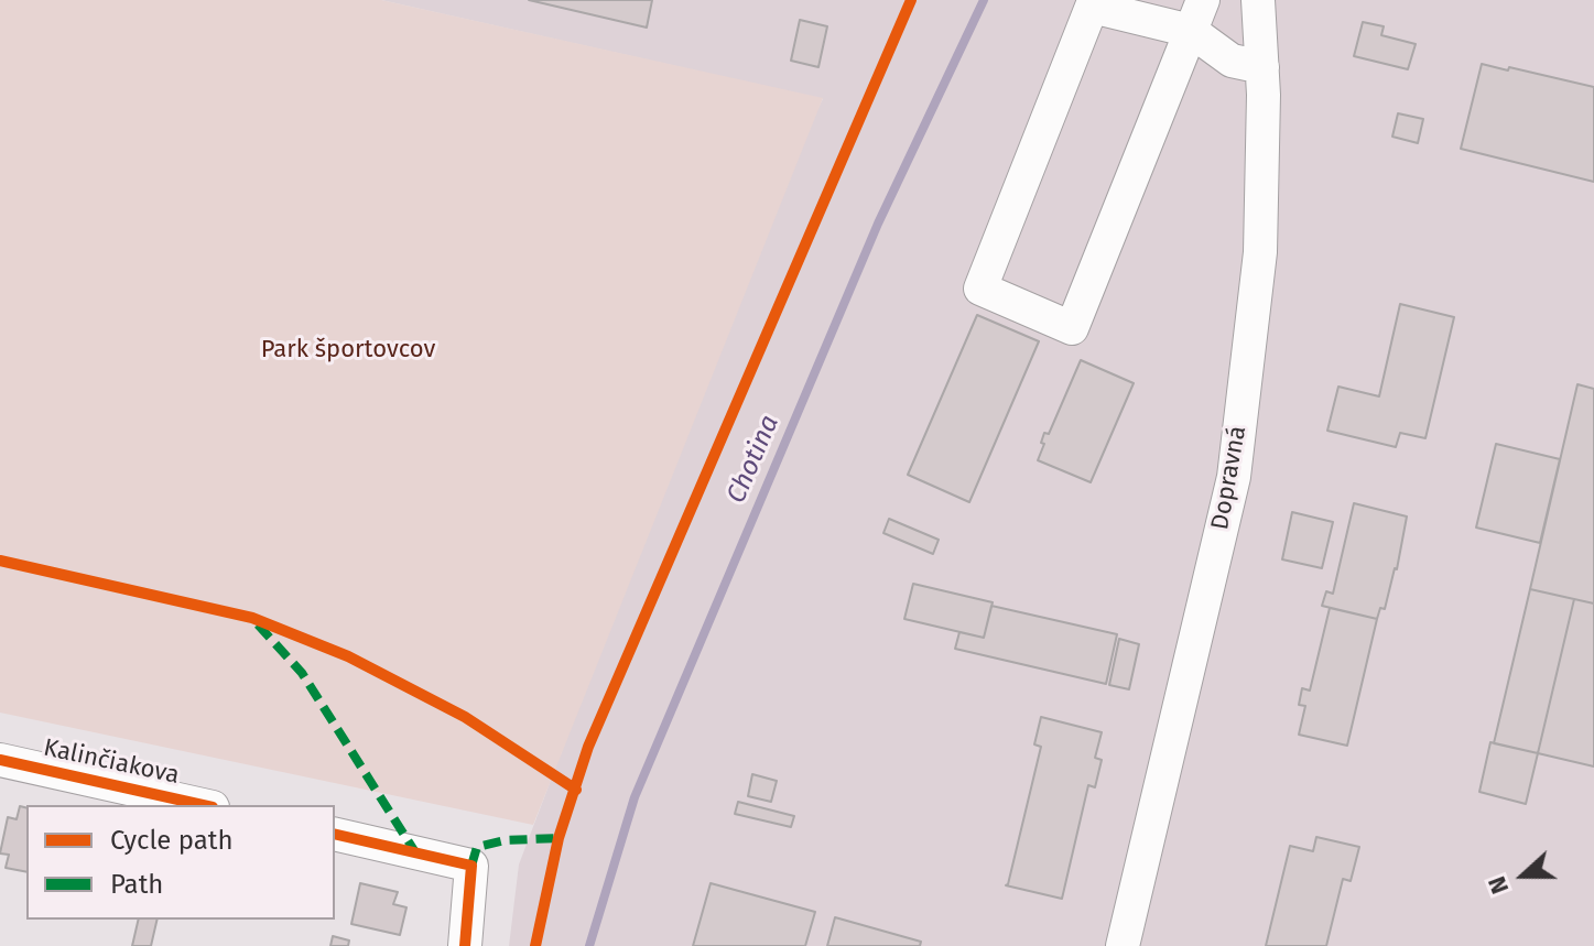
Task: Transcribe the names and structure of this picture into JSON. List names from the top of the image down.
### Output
{
  "streets": {
    "street": ["Dopravná", "Kalinčiakova"]
  },
  "water": ["Chotina"],
  "parks": ["Park športovcov"],
  "legend": ["Cycle path", "Path"],
  "north": "left"
}
